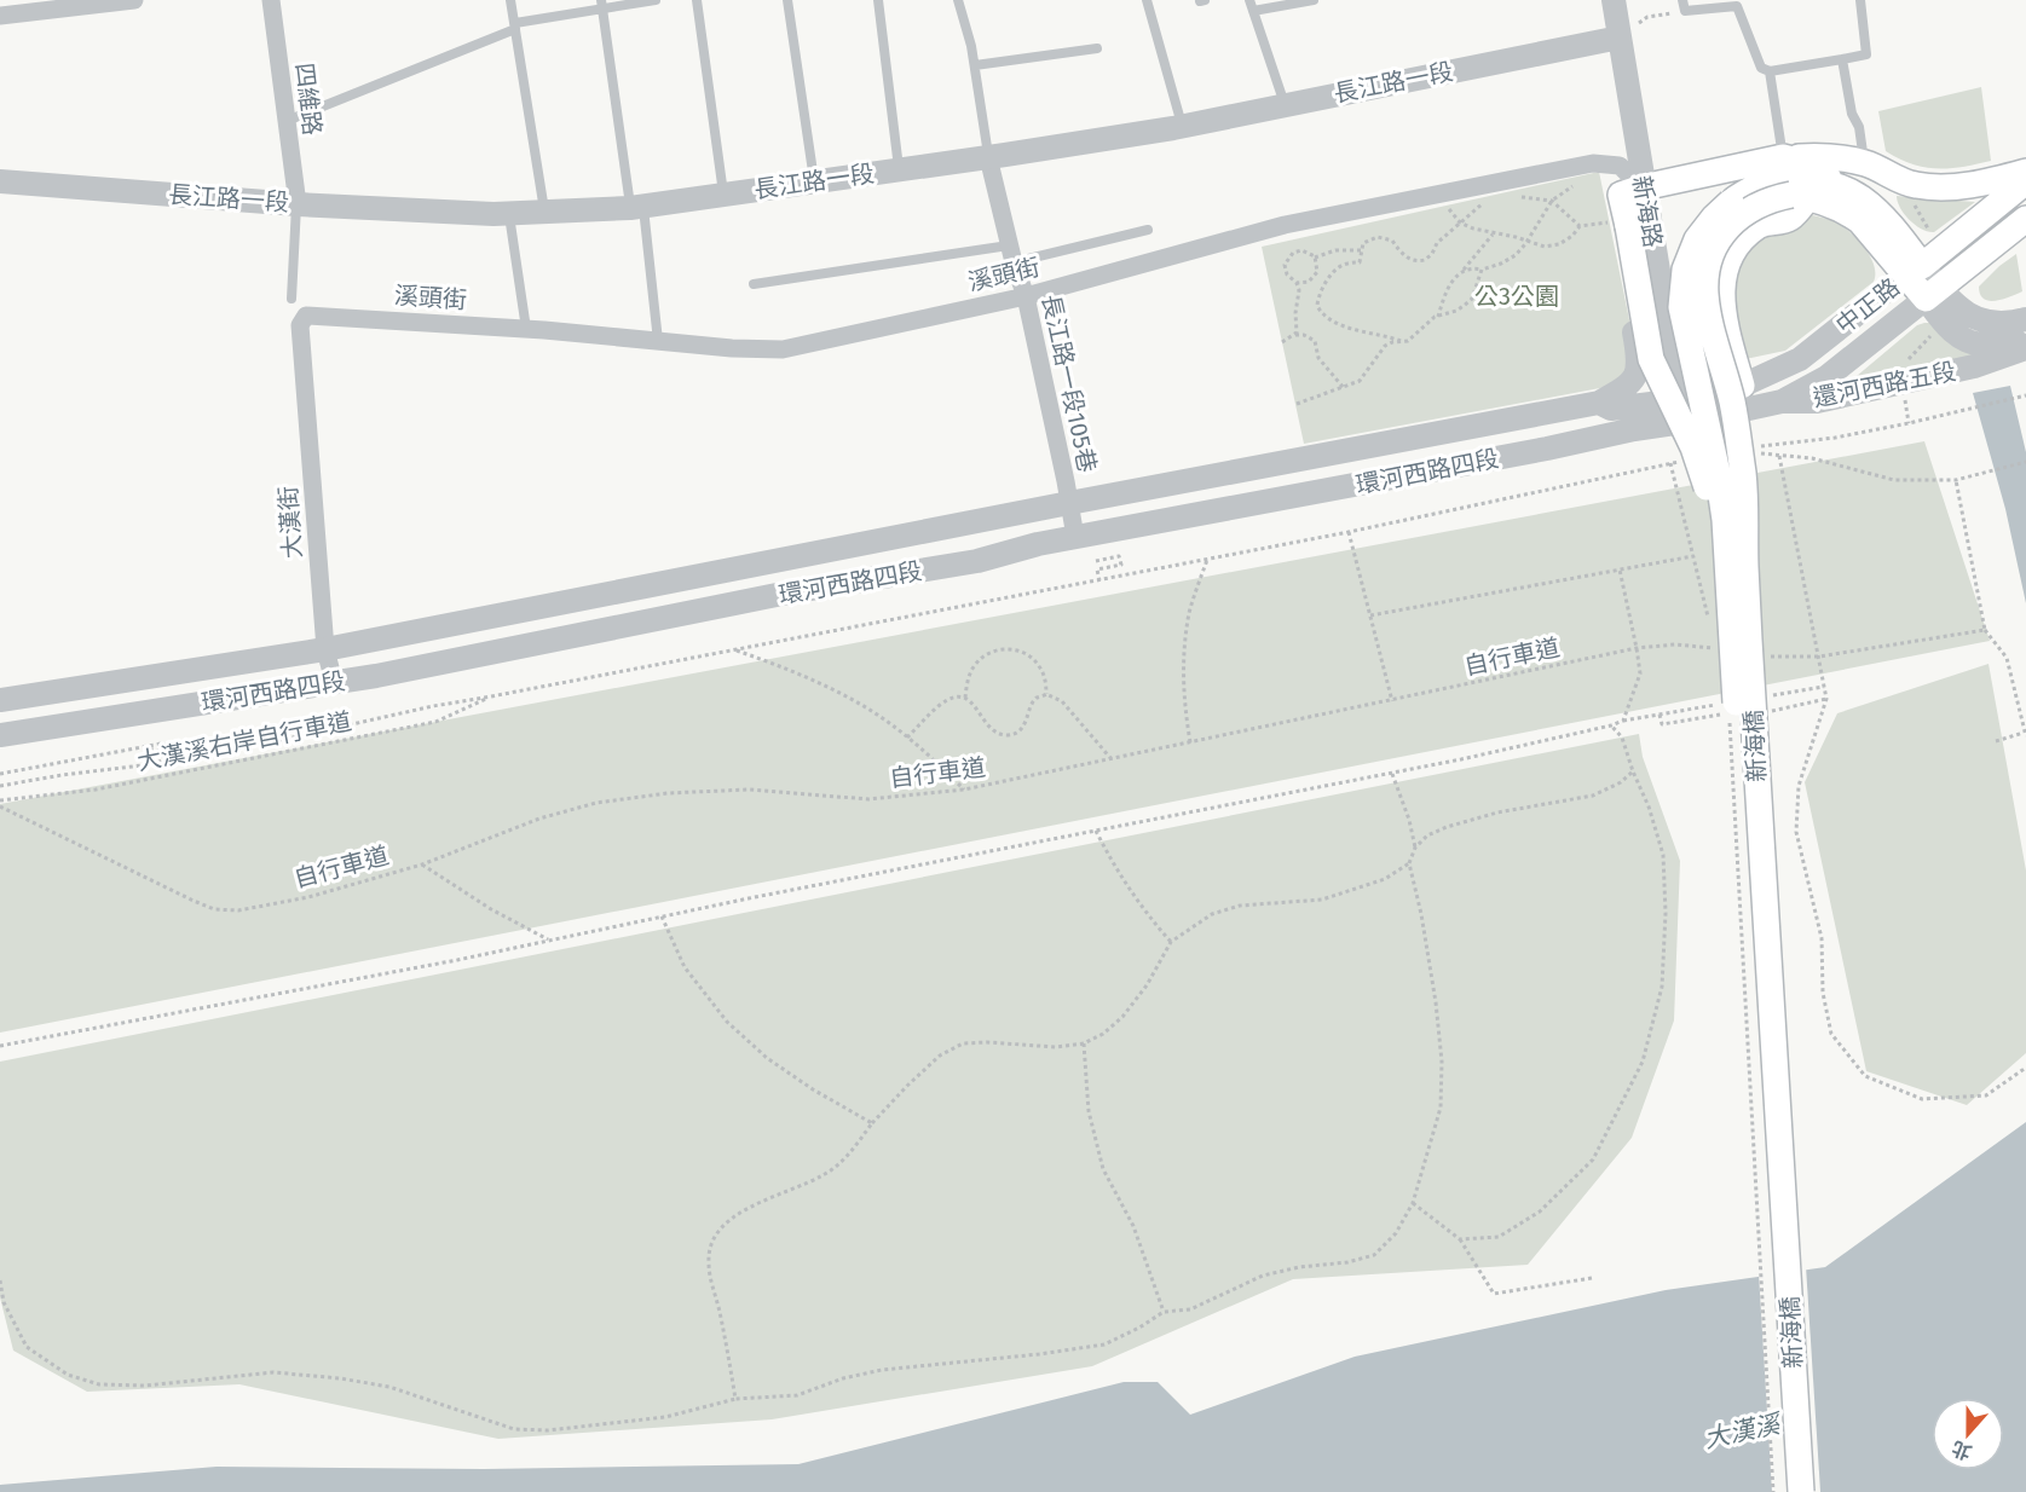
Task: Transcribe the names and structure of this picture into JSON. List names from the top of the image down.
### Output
{
  "streets": {
    "main road": ["中正路", "新海橋"],
    "street": [
      "長江路一段",
      "四維路",
      "新海路",
      "溪頭街",
      "長江路一段105巷",
      "還河西路五段",
      "環河西路四段",
      "大漢街"
    ],
    "path": ["自行車道", "大漢溪右岸自行車道"]
  },
  "crossings": [
    ["長江路一段", "四維路"],
    ["長江路一段", "新海路"],
    ["長江路一段", "長江路一段105巷"],
    ["新海路", "溪頭街"],
    ["新海路", "中正路"],
    ["新海路", "還河西路五段"],
    ["新海路", "環河西路四段"],
    ["溪頭街", "長江路一段105巷"],
    ["溪頭街", "大漢街"],
    ["中正路", "還河西路五段"],
    ["中正路", "環河西路四段"],
    ["長江路一段105巷", "環河西路四段"],
    ["還河西路五段", "環河西路四段"],
    ["環河西路四段", "大漢街"]
  ],
  "water": ["大漢溪"],
  "parks": ["公3公園"],
  "north": "bottom"
}
